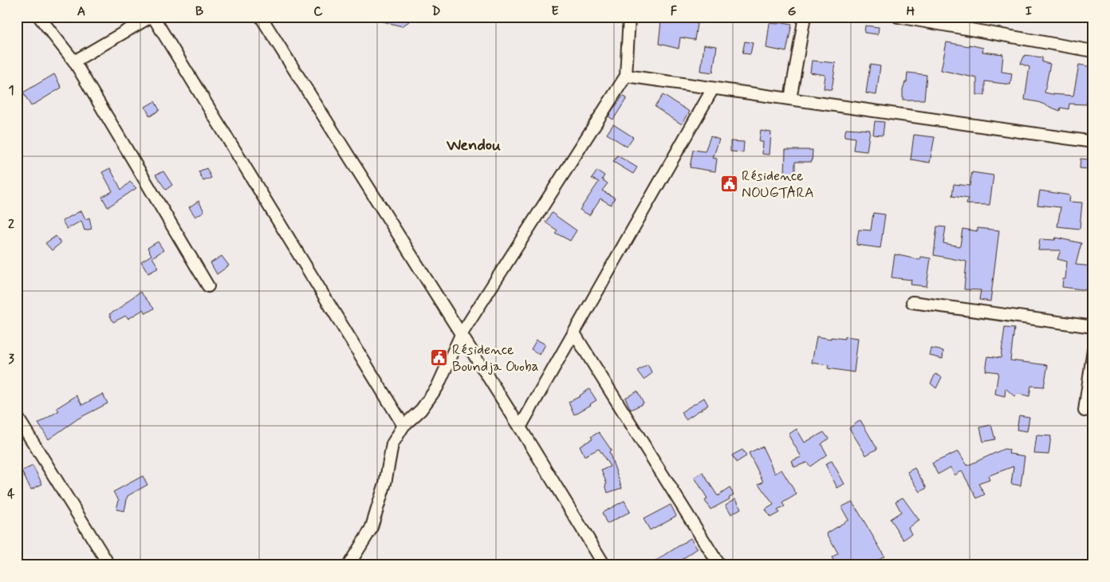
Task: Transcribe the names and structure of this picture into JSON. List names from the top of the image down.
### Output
{
  "districts": ["Wendou"],
  "places": {
    "public building": ["Résidence NOUGTARA", "Résidence Boundja Ouoba"]
  },
  "grid": {
    "columns": [
      "A",
      "B",
      "C",
      "D",
      "E",
      "F",
      "G",
      "H",
      "I"
    ],
    "rows": [
      "1",
      "2",
      "3",
      "4"
    ]
  }
}
